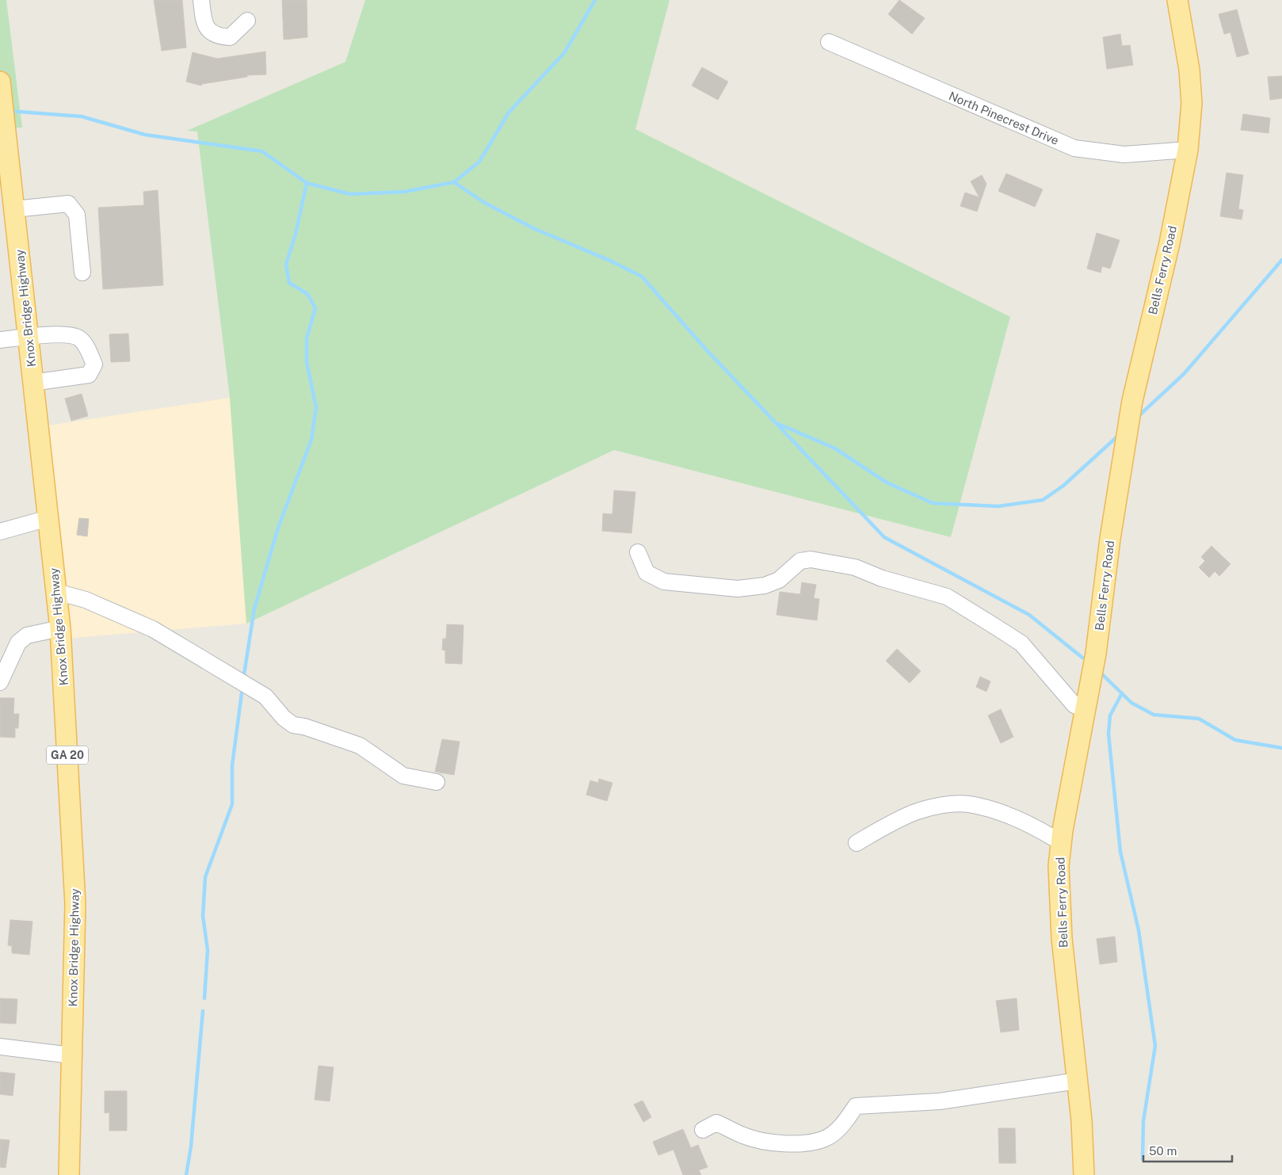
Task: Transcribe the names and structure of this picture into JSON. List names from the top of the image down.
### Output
{
  "streets": {
    "main road": ["Bells Ferry Road", "Knox Bridge Highway", "GA 20"],
    "street": ["North Pinecrest Drive"]
  },
  "crossings": [
    ["North Pinecrest Drive", "Bells Ferry Road"]
  ],
  "scale_bar": "50 m"
}
